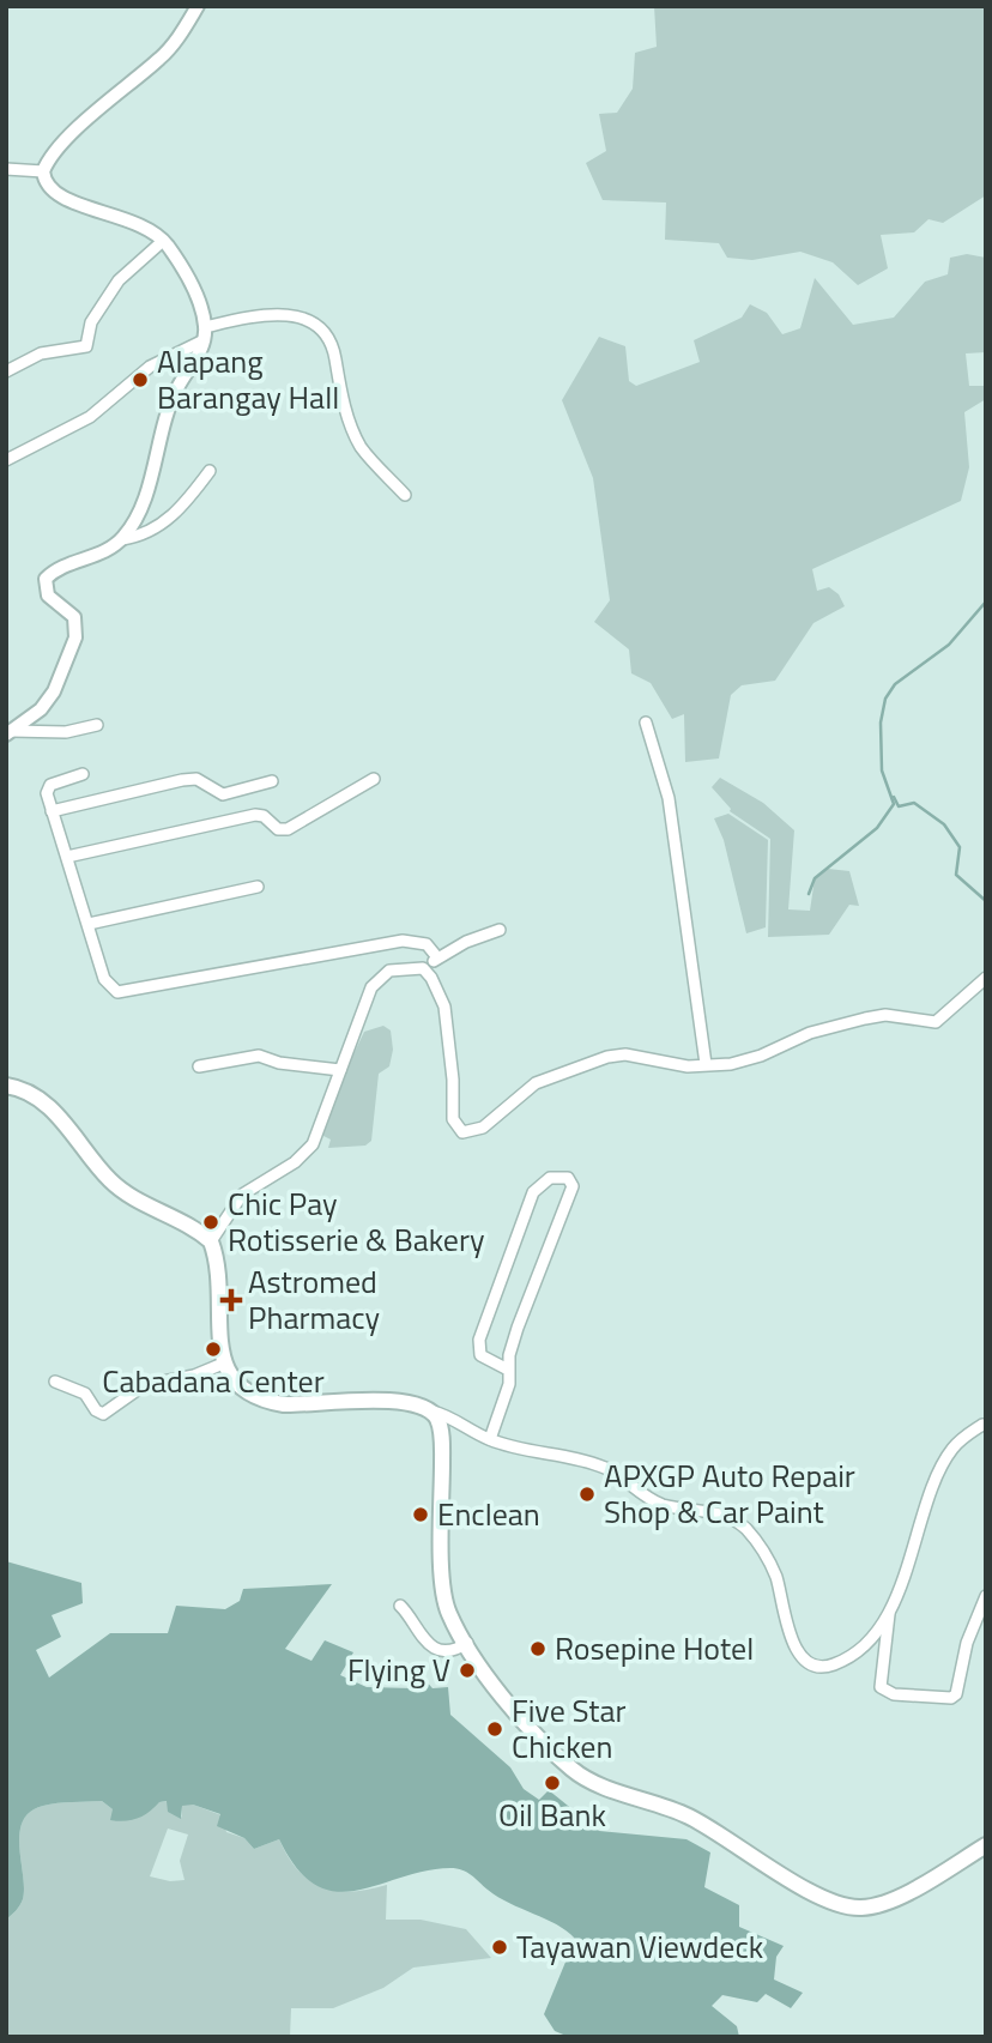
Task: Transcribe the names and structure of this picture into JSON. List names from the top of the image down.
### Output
{
  "places": {
    "other": [
      "Alapang Barangay Hall",
      "Chic Pay Rotisserie & Bakery",
      "Cabadana Center",
      "APXGP Auto Repair Shop & Car Paint",
      "Enclean",
      "Rosepine Hotel",
      "Flying V",
      "Five Star Chicken",
      "Oil Bank",
      "Tayawan Viewdeck"
    ],
    "health": ["Astromed Pharmacy"]
  }
}
